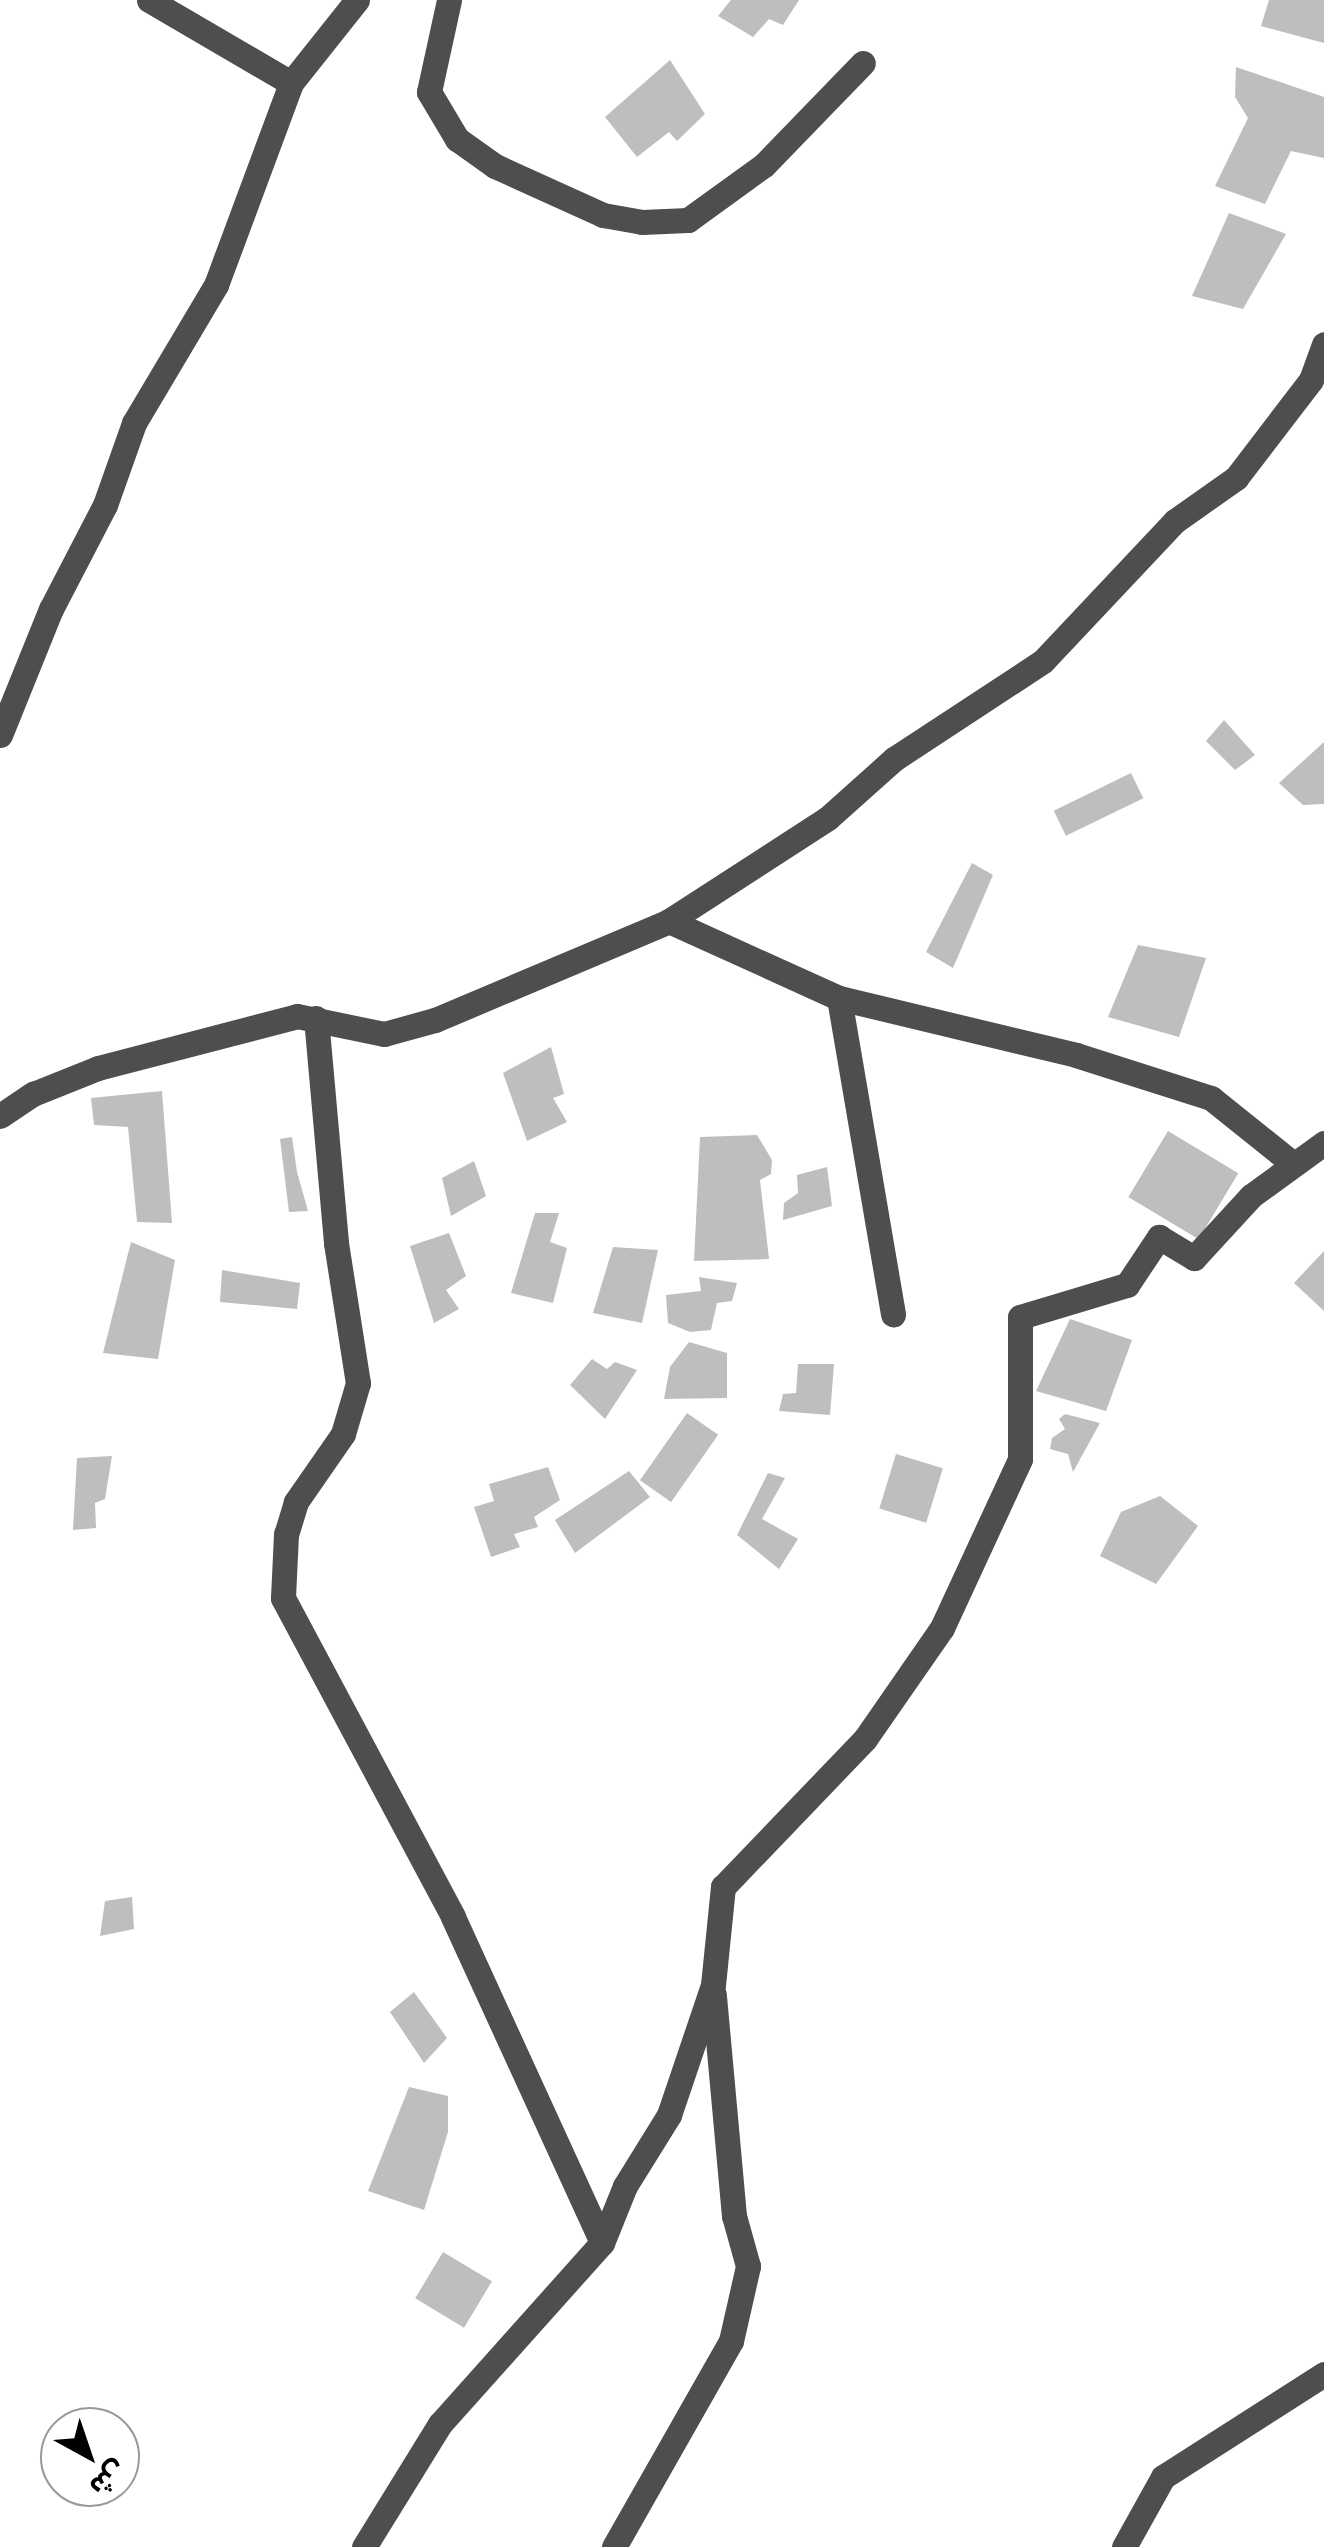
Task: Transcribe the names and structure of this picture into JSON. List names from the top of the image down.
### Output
{
  "north": "bottom right"
}
